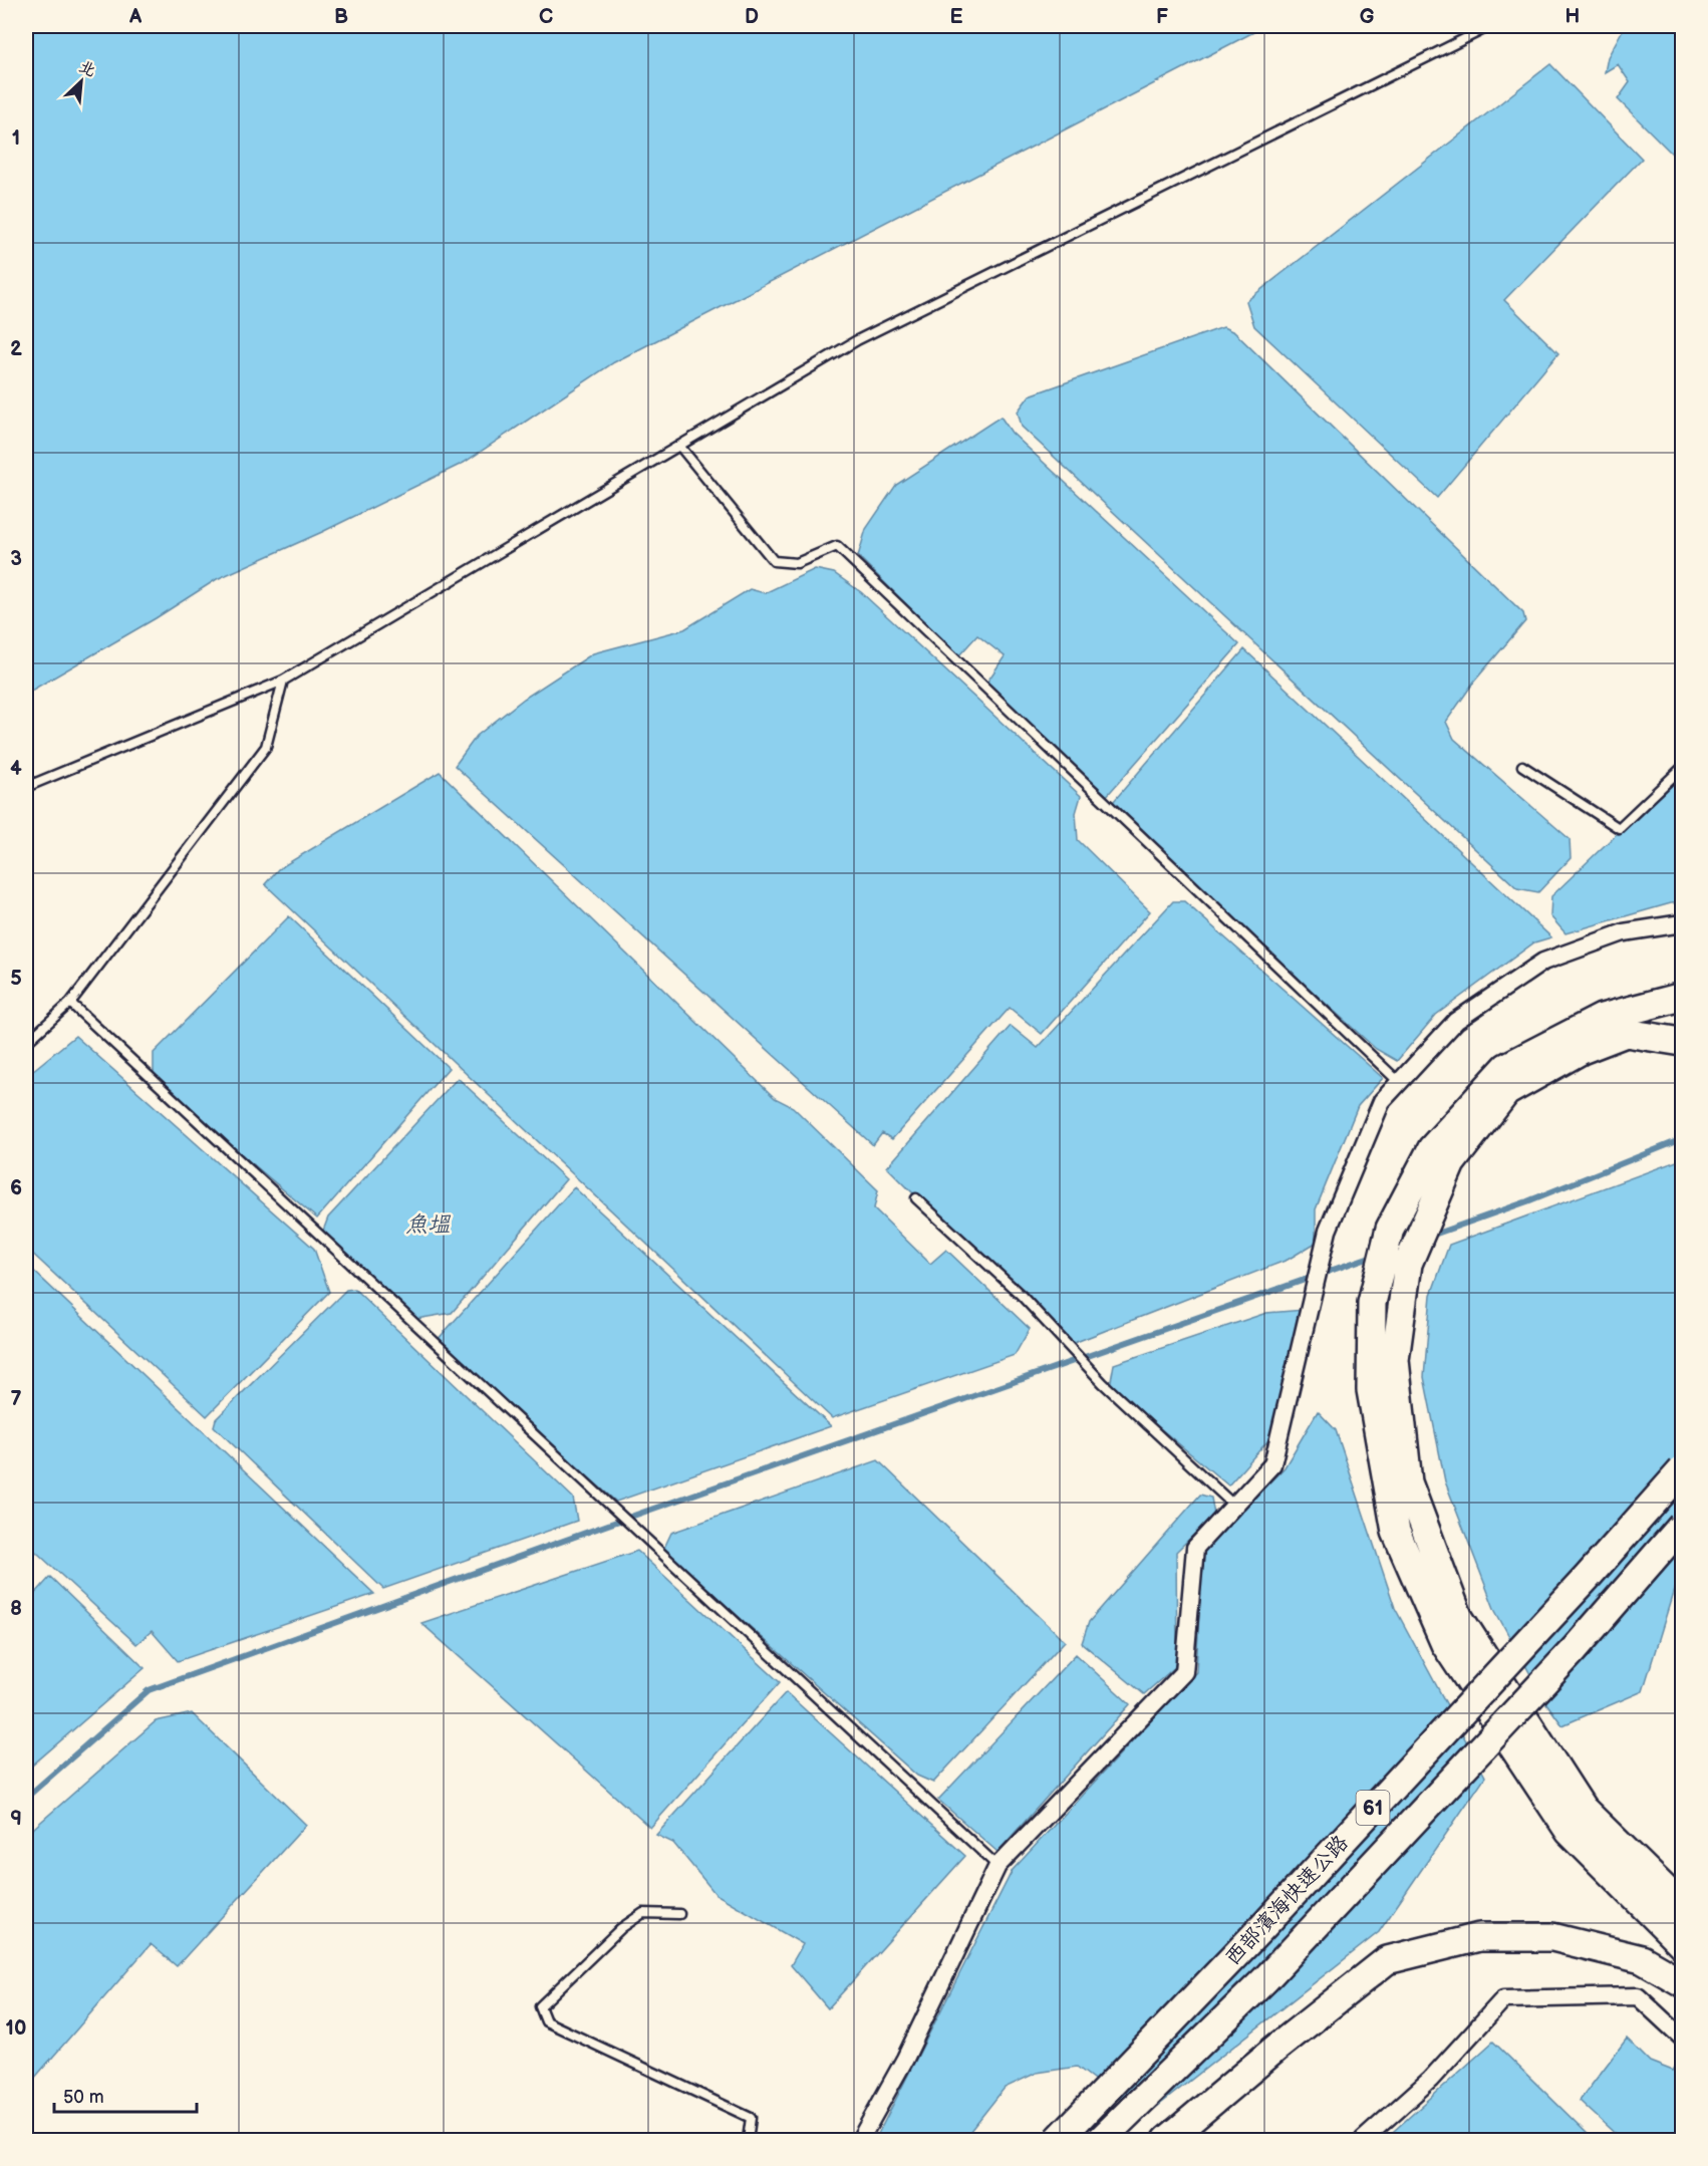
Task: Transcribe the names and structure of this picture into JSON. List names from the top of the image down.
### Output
{
  "streets": {
    "highway": ["61", "西部濱海快速公路"]
  },
  "water": ["魚塭"],
  "scale_bar": "50 m",
  "north": "top right",
  "grid": {
    "columns": [
      "A",
      "B",
      "C",
      "D",
      "E",
      "F",
      "G",
      "H"
    ],
    "rows": [
      "1",
      "2",
      "3",
      "4",
      "5",
      "6",
      "7",
      "8",
      "9",
      "10"
    ]
  }
}
